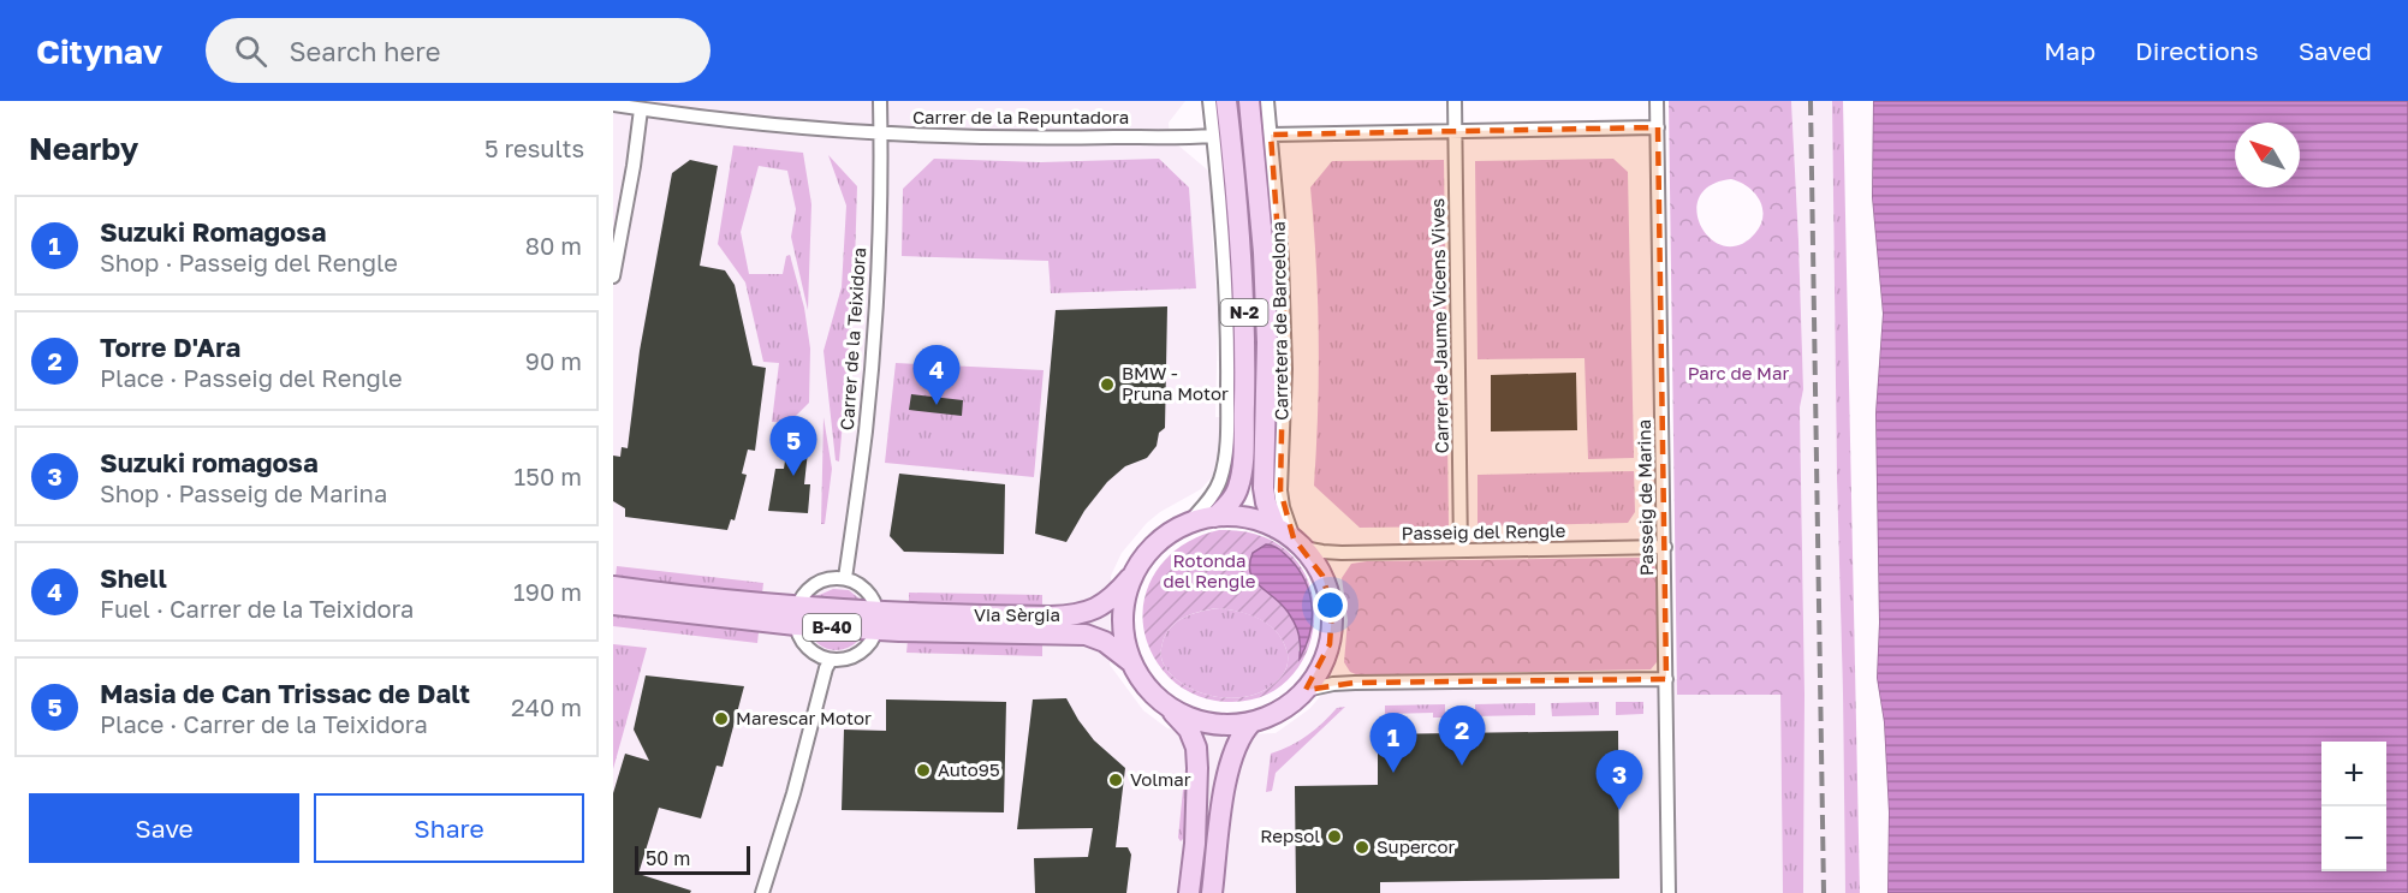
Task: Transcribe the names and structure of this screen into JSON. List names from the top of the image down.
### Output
{
  "streets": {
    "main road": ["N-2", "Via Sèrgia", "B-40"],
    "street": [
      "Carrer de la Repuntadora",
      "Carretera de Barcelona",
      "Carrer de Jaume Vicens Vives",
      "Carrer de la Teixidora",
      "Passeig de Marina",
      "Passeig del Rengle"
    ]
  },
  "crossings": [
    ["Carrer de la Repuntadora", "Carrer de la Teixidora"],
    ["N-2", "Carretera de Barcelona"],
    ["N-2", "Passeig del Rengle"],
    ["N-2", "Via Sèrgia"],
    ["Carretera de Barcelona", "Passeig del Rengle"],
    ["Carretera de Barcelona", "Via Sèrgia"],
    ["Carrer de Jaume Vicens Vives", "Passeig del Rengle"],
    ["Passeig de Marina", "Passeig del Rengle"],
    ["Passeig del Rengle", "Via Sèrgia"]
  ],
  "parks": ["Parc de Mar", "Rotonda del Rengle"],
  "places": [
    "BMW - Pruna Motor",
    "Marescar Motor",
    "Auto95",
    "Volmar",
    "Repsol",
    "Supercor"
  ],
  "scale_bar": "50 m",
  "north": "top left",
  "page": {
    "header": "Citynav",
    "search": "Search here",
    "nav": ["Map", "Directions", "Saved"],
    "heading": ["Nearby", "5 results"],
    "list": [
      {
        "mark": "1",
        "name": "Suzuki Romagosa",
        "note": "Shop · Passeig del Rengle",
        "value": "80 m"
      },
      {
        "mark": "2",
        "name": "Torre D'Ara",
        "note": "Place · Passeig del Rengle",
        "value": "90 m"
      },
      {
        "mark": "3",
        "name": "Suzuki romagosa",
        "note": "Shop · Passeig de Marina",
        "value": "150 m"
      },
      {
        "mark": "4",
        "name": "Shell",
        "note": "Fuel · Carrer de la Teixidora",
        "value": "190 m"
      },
      {
        "mark": "5",
        "name": "Masia de Can Trissac de Dalt",
        "note": "Place · Carrer de la Teixidora",
        "value": "240 m"
      }
    ],
    "pins": [
      "4",
      "5",
      "2",
      "1",
      "3"
    ],
    "map_buttons": ["+", "−"],
    "buttons": ["Save", "Share"],
    "scale": "50 m"
  }
}
